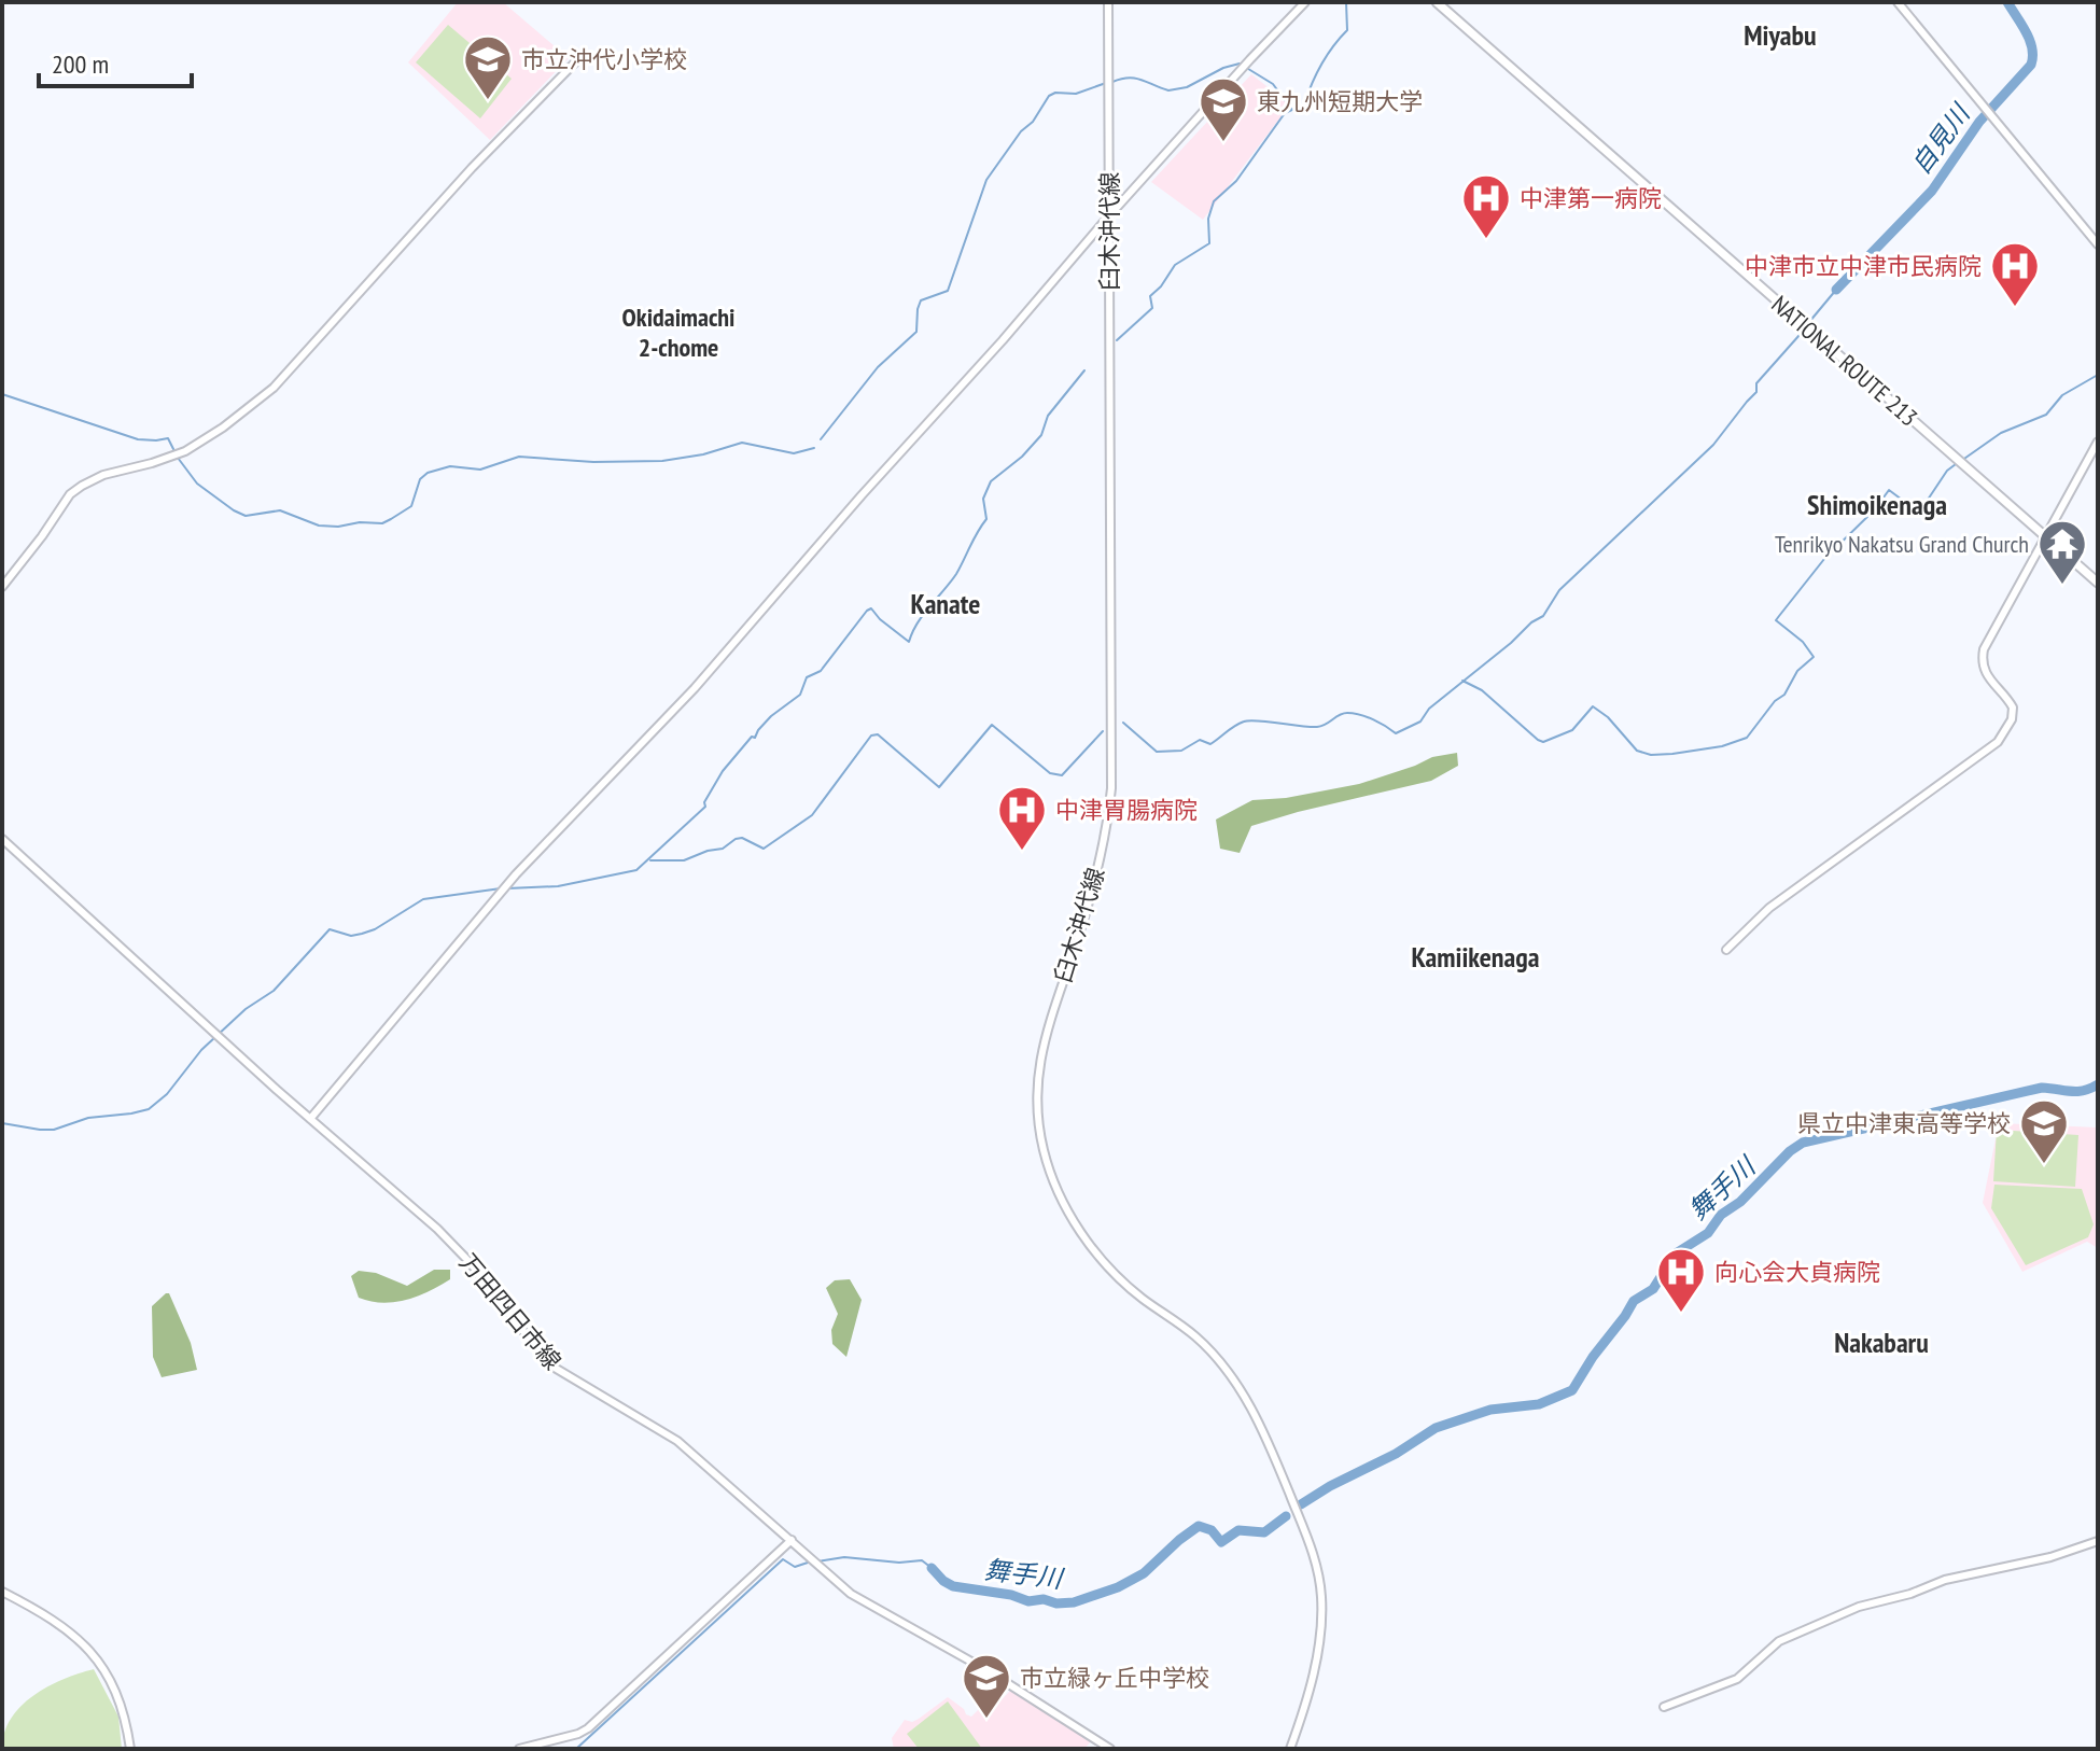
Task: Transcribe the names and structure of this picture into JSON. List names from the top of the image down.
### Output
{
  "streets": {
    "highway": ["NATIONAL ROUTE 213"],
    "street": ["臼木沖代線", "万田四日市線"]
  },
  "districts": [
    "Miyabu",
    "Okidaimachi 2-chome",
    "Shimoikenaga",
    "Kanate",
    "Kamiikenaga",
    "Nakabaru"
  ],
  "water": ["自見川", "舞手川"],
  "places": {
    "school or university": [
      "市立沖代小学校",
      "東九州短期大学",
      "県立中津東高等学校",
      "市立緑ヶ丘中学校"
    ],
    "hospital": [
      "中津第一病院",
      "中津市立中津市民病院",
      "中津胃腸病院",
      "向心会大貞病院"
    ],
    "temple": ["Tenrikyo Nakatsu Grand Church"]
  },
  "scale_bar": "200 m"
}
